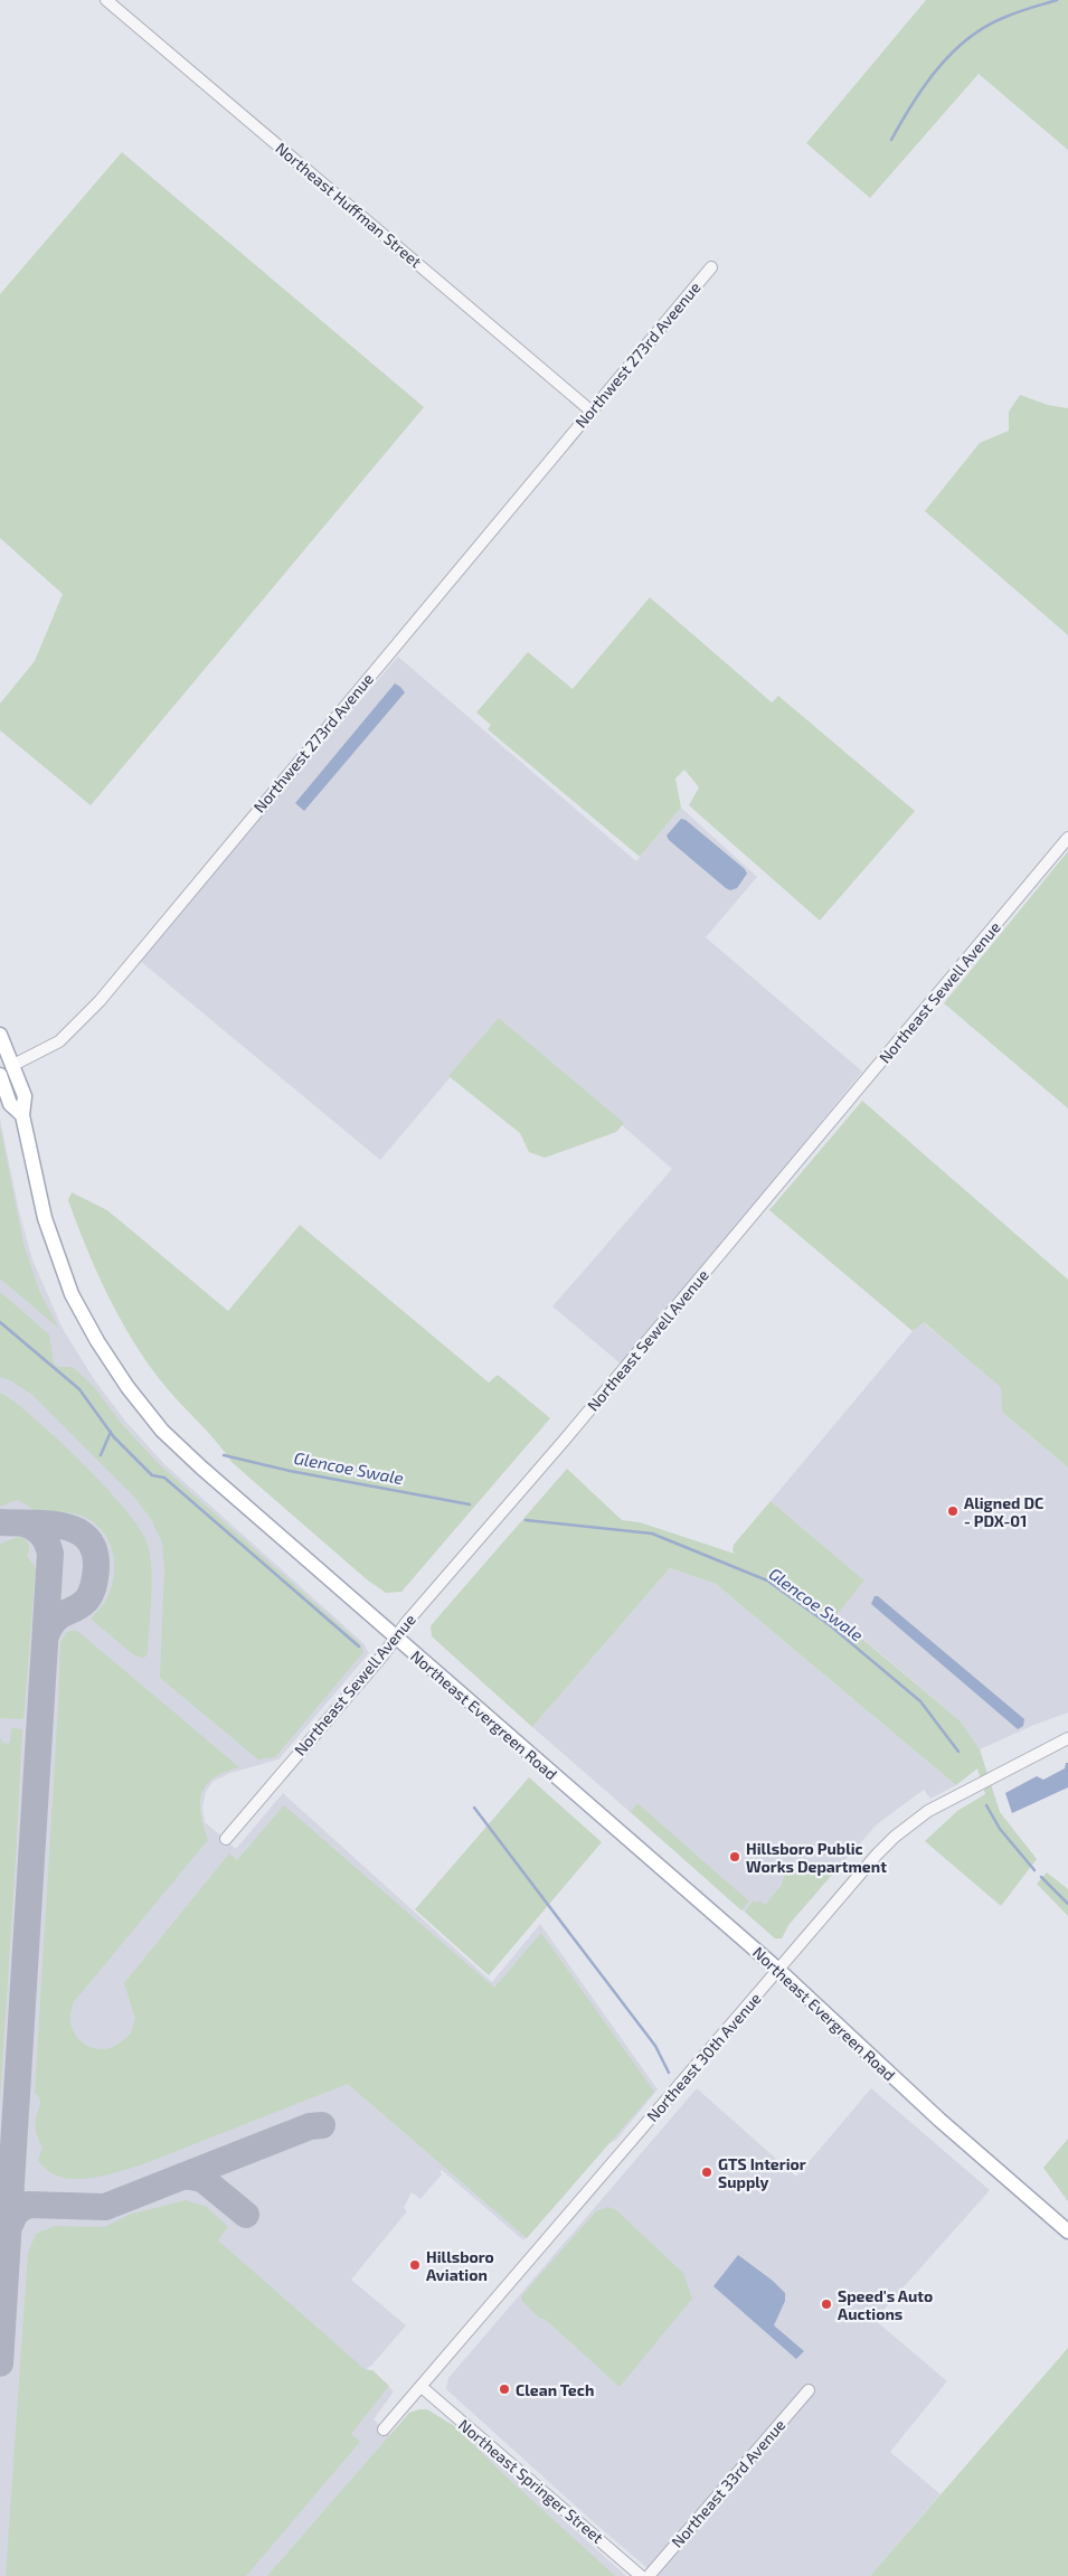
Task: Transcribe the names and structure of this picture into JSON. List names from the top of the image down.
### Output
{
  "streets": {
    "main road": ["Northeast Evergreen Road"],
    "street": [
      "Northeast Huffman Street",
      "Northwest 273rd Aveenue",
      "Northwest 273rd Avenue",
      "Northeast Sewell Avenue",
      "Northeast 30th Avenue",
      "Northeast Springer Street",
      "Northeast 33rd Avenue"
    ]
  },
  "crossings": [
    ["Northeast Huffman Street", "Northwest 273rd Aveenue"],
    ["Northwest 273rd Aveenue", "Northwest 273rd Avenue"],
    ["Northwest 273rd Avenue", "Northeast Evergreen Road"],
    ["Northeast Sewell Avenue", "Northeast Evergreen Road"],
    ["Northeast Evergreen Road", "Northeast 30th Avenue"],
    ["Northeast 30th Avenue", "Northeast Springer Street"]
  ],
  "water": ["Glencoe Swale"],
  "places": [
    "Aligned DC - PDX-01",
    "Hillsboro Public Works Department",
    "GTS Interior Supply",
    "Hillsboro Aviation",
    "Speed's Auto Auctions",
    "Clean Tech"
  ]
}
